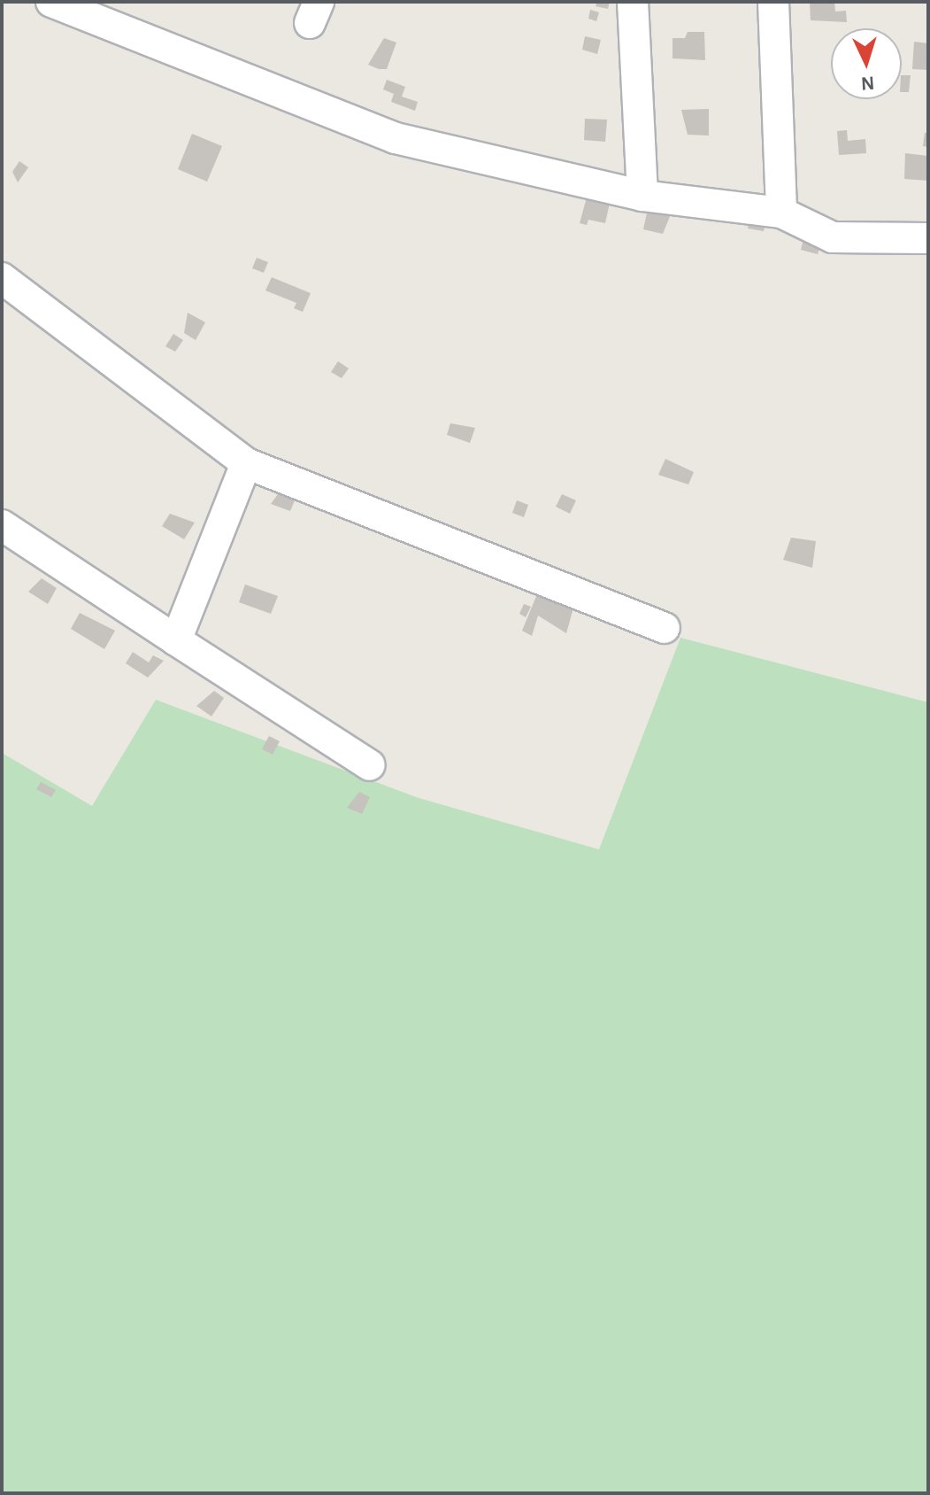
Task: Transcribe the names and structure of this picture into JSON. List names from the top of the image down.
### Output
{
  "north": "bottom"
}
